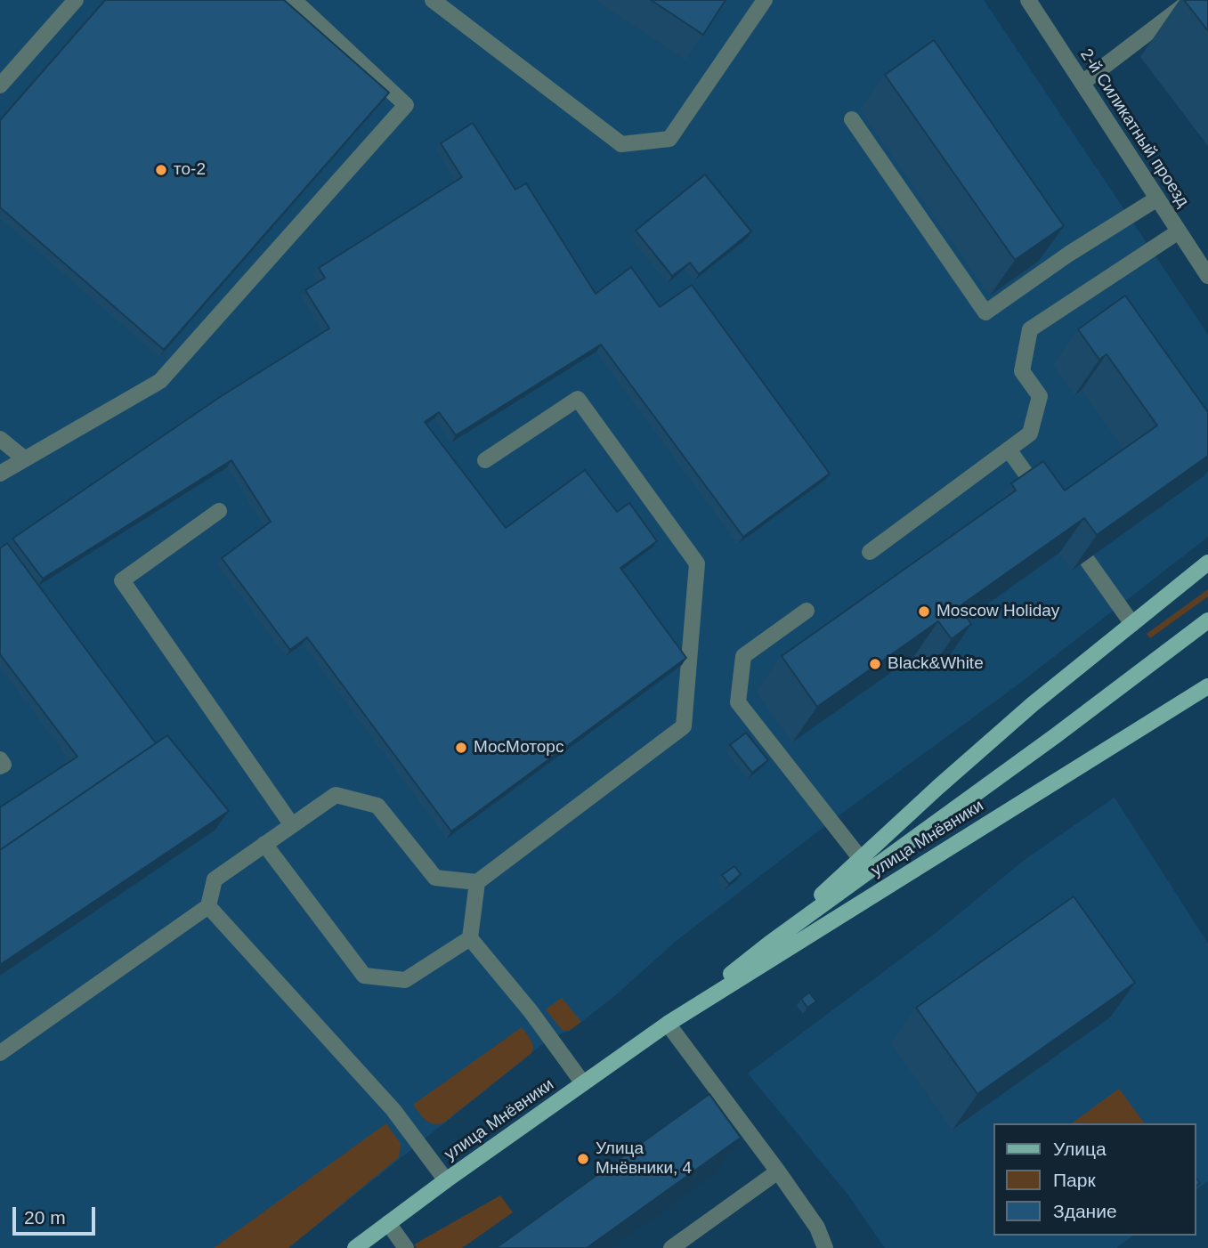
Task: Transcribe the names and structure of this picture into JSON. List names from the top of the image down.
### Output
{
  "streets": {
    "main road": ["улица Мнёвники"],
    "street": ["2-й Силикатный проезд"]
  },
  "places": [
    "то-2",
    "Moscow Holiday",
    "Black&White",
    "МосМоторс",
    "Улица Мнёвники, 4"
  ],
  "legend": ["Улица", "Парк", "Здание"],
  "scale_bar": "20 m"
}
